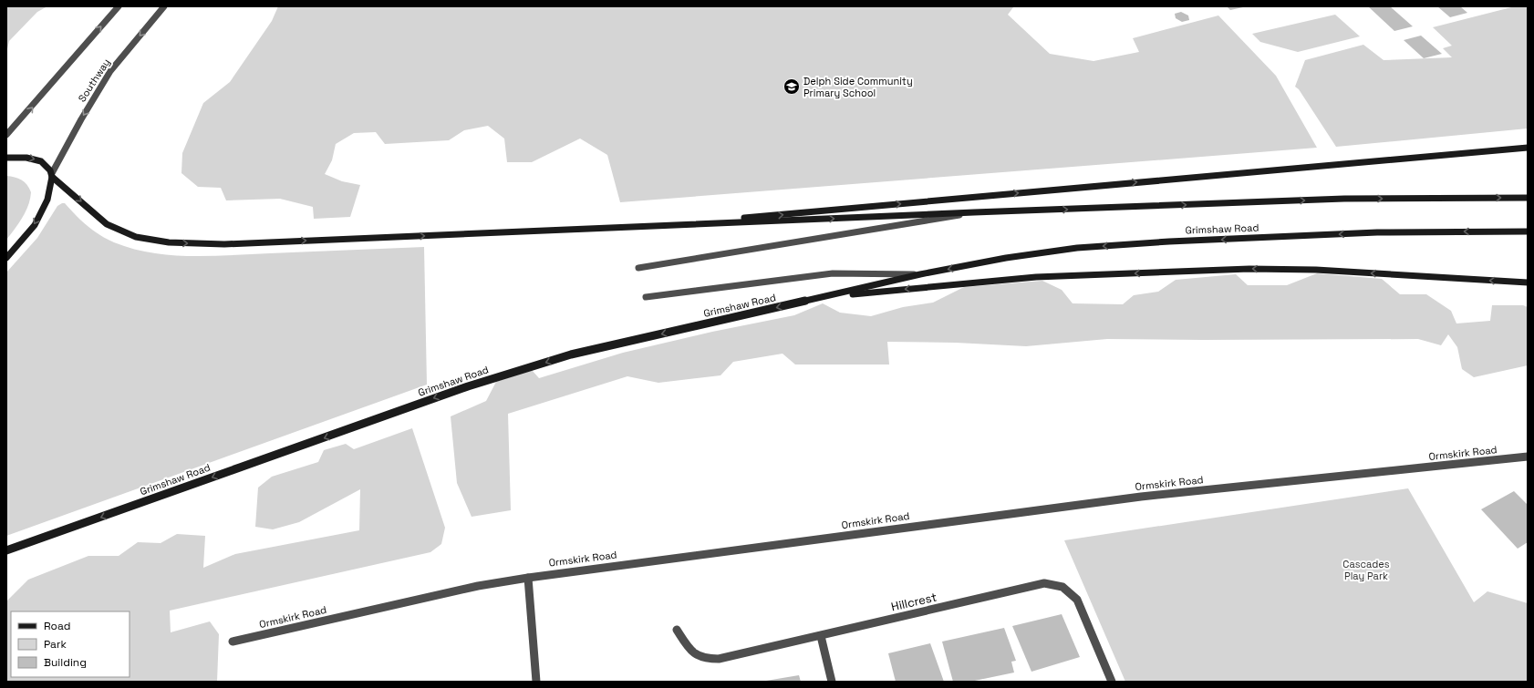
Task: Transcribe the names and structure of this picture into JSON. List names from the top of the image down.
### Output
{
  "streets": {
    "main road": ["Grimshaw Road"],
    "street": ["Southway", "Ormskirk Road", "Hillcrest"]
  },
  "parks": ["Cascades Play Park"],
  "places": {
    "school or university": ["Delph Side Community Primary School"]
  },
  "legend": ["Road", "Park", "Building"]
}
